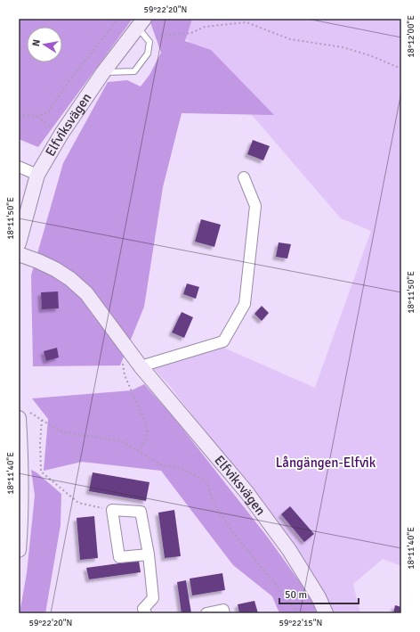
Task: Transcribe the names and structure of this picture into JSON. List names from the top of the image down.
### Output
{
  "streets": {
    "street": ["Elfviksvägen"]
  },
  "parks": ["Långängen-Elfvik"],
  "scale_bar": "50 m",
  "north": "left",
  "coordinates": [
    "59°22'20\"N",
    "18°12'00\"E",
    "18°11'50\"E",
    "18°11'40\"E",
    "59°22'15\"N"
  ]
}
